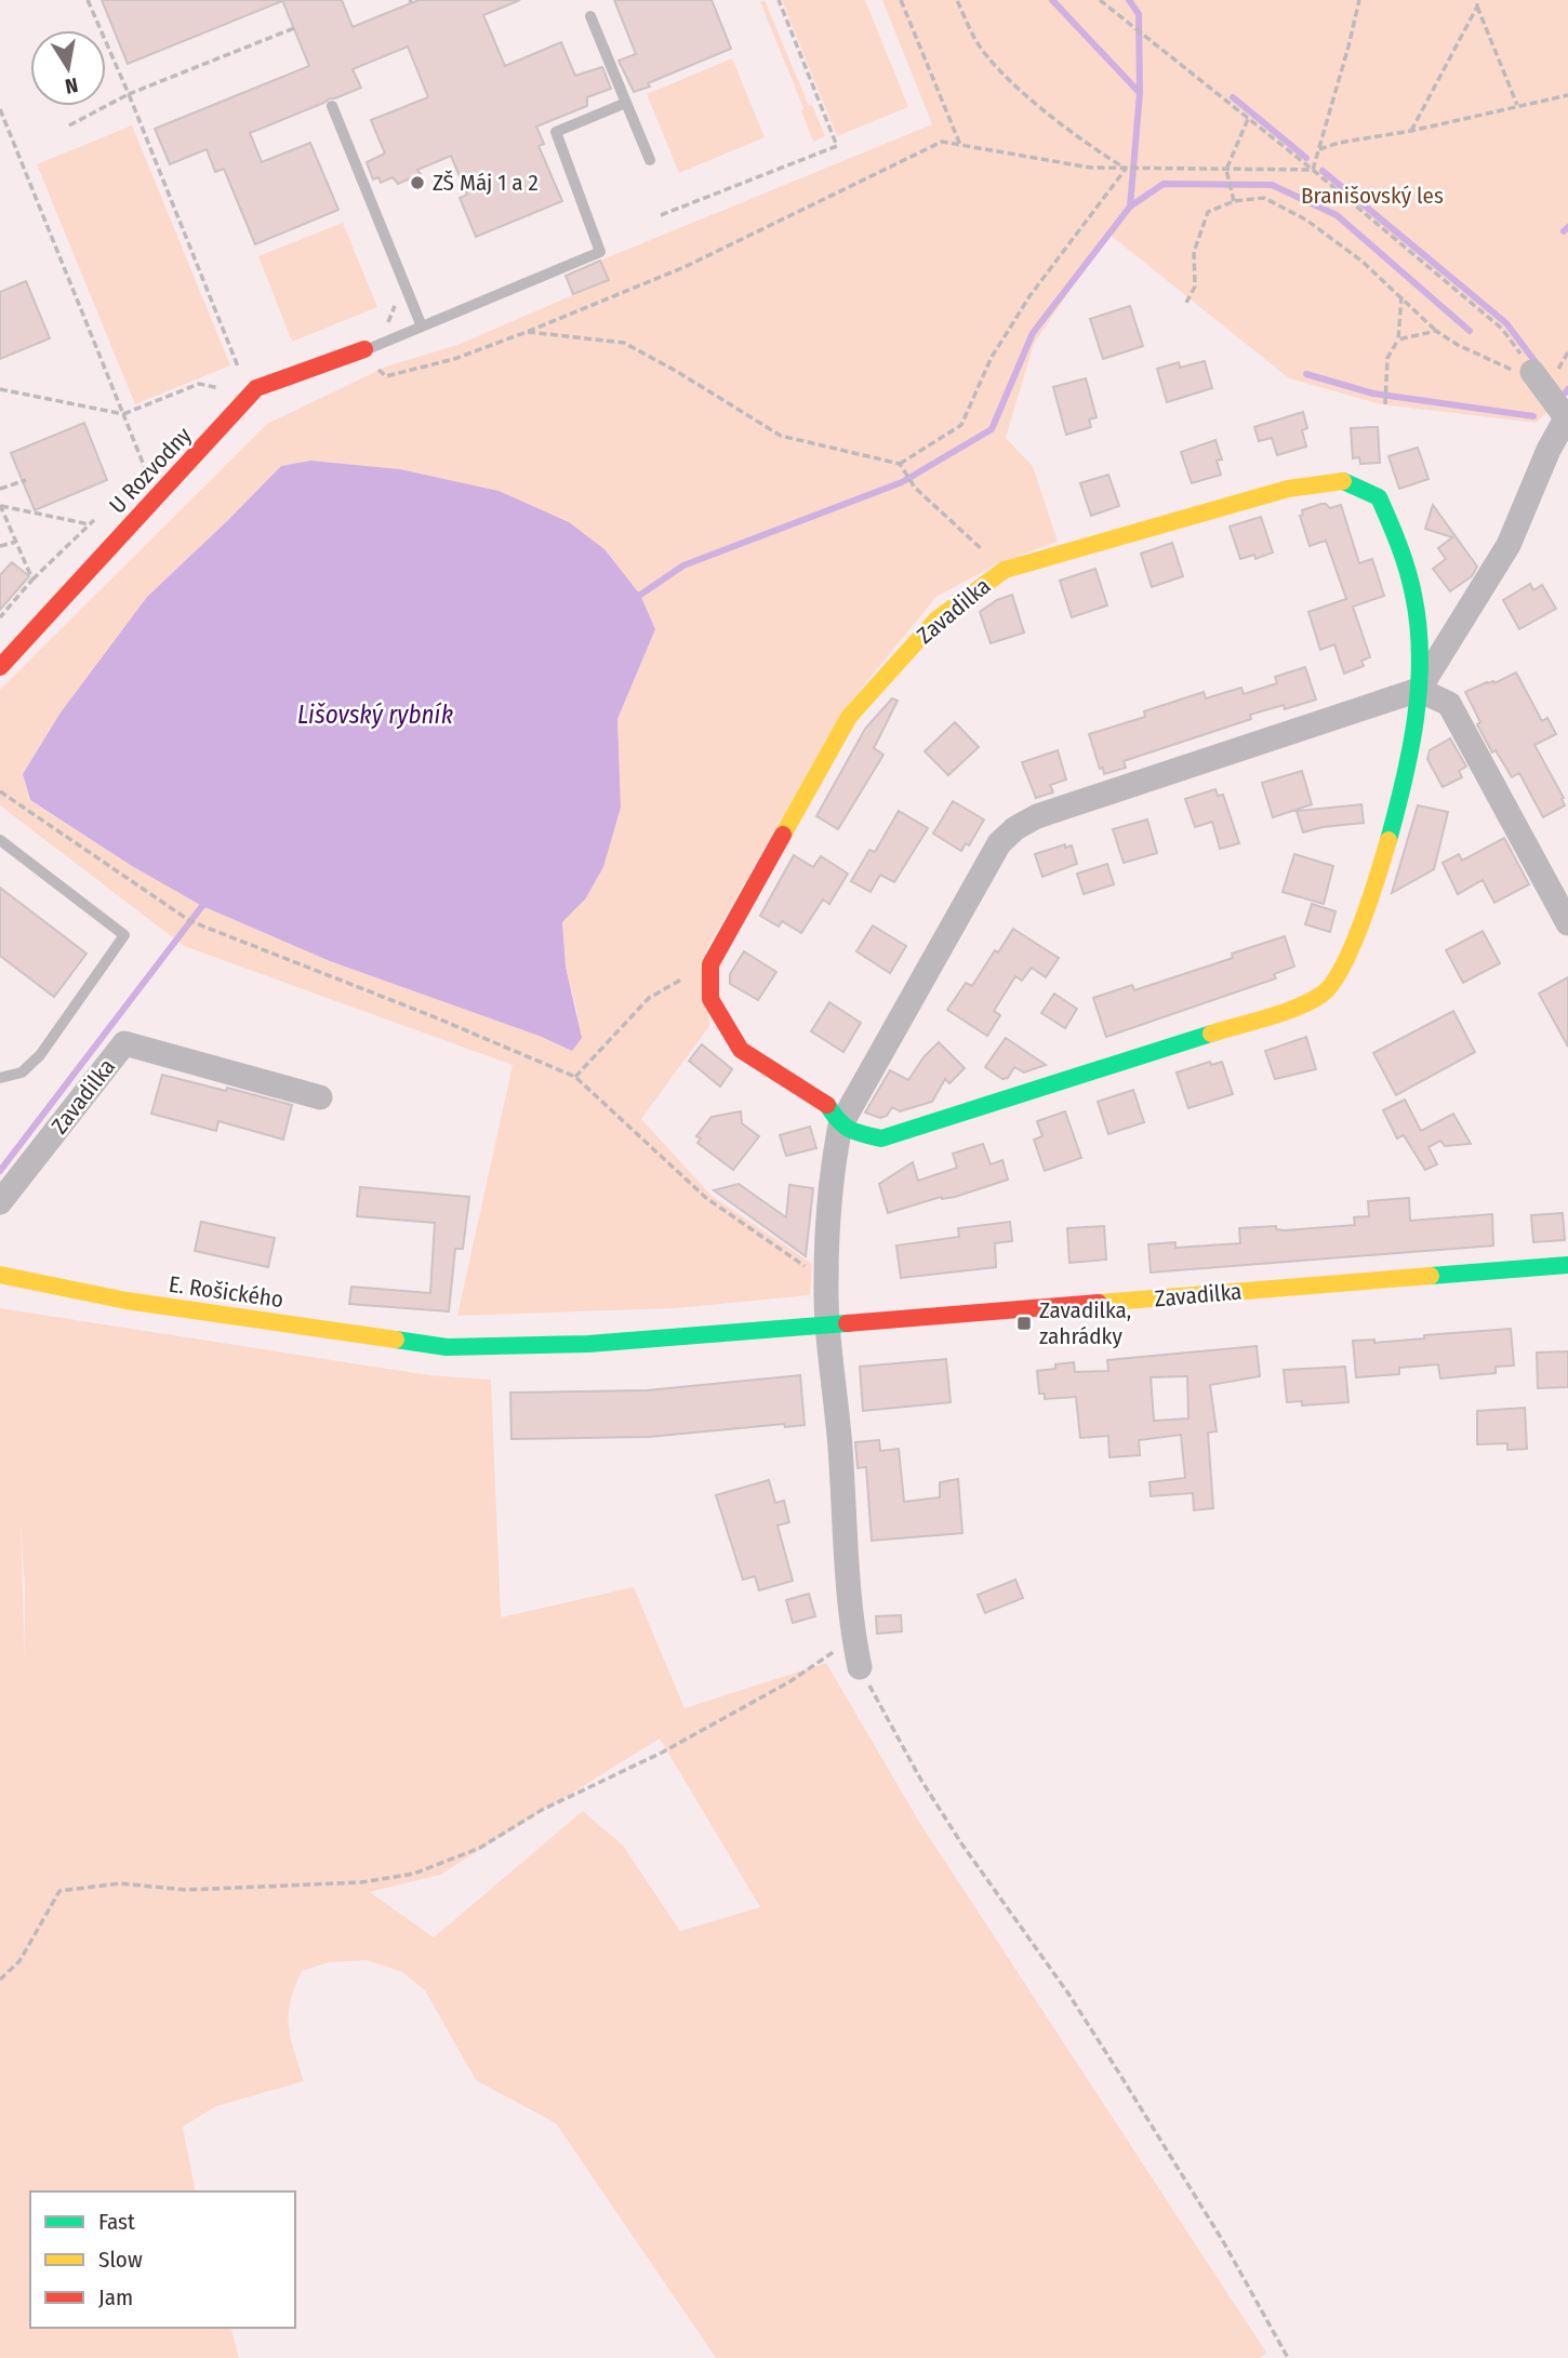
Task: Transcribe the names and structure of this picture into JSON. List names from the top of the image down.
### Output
{
  "streets": {
    "street": ["U Rozvodny", "Zavadilka", "E. Rošického"]
  },
  "crossings": [
    ["Zavadilka", "E. Rošického"]
  ],
  "water": ["Lišovský rybník"],
  "parks": ["Branišovský les"],
  "places": {
    "other": ["ZŠ Máj 1 a 2"],
    "transit": ["Zavadilka, zahrádky"]
  },
  "legend": ["Fast", "Slow", "Jam"],
  "north": "bottom"
}
